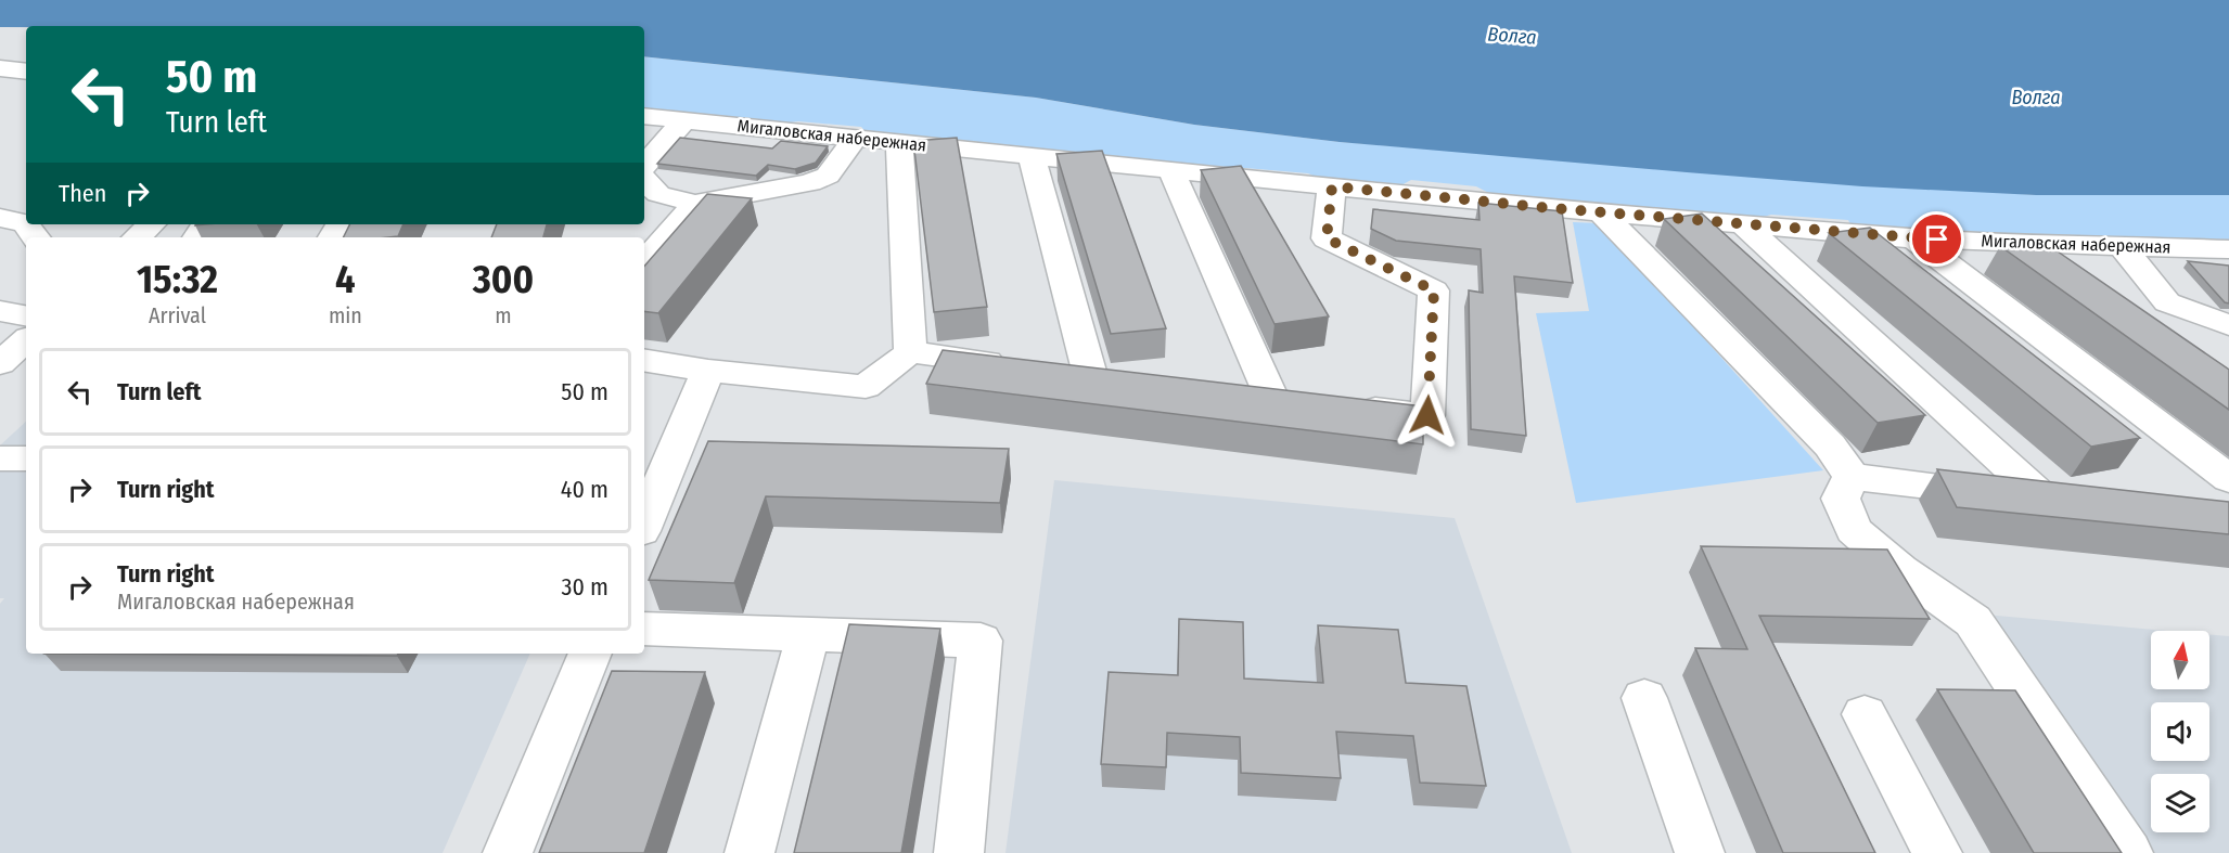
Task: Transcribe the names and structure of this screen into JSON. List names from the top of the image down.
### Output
{
  "streets": {
    "street": ["Мигаловская набережная"]
  },
  "water": ["Волга"],
  "north": "top",
  "page": {
    "turn": ["50 m", "Turn left"],
    "then": "Then",
    "eta": [
      "15:32",
      "Arrival",
      "4",
      "min",
      "300",
      "m"
    ],
    "list": [
      {
        "name": "Turn left",
        "value": "50 m"
      },
      {
        "name": "Turn right",
        "value": "40 m"
      },
      {
        "name": "Turn right",
        "note": "Мигаловская набережная",
        "value": "30 m"
      }
    ]
  }
}
